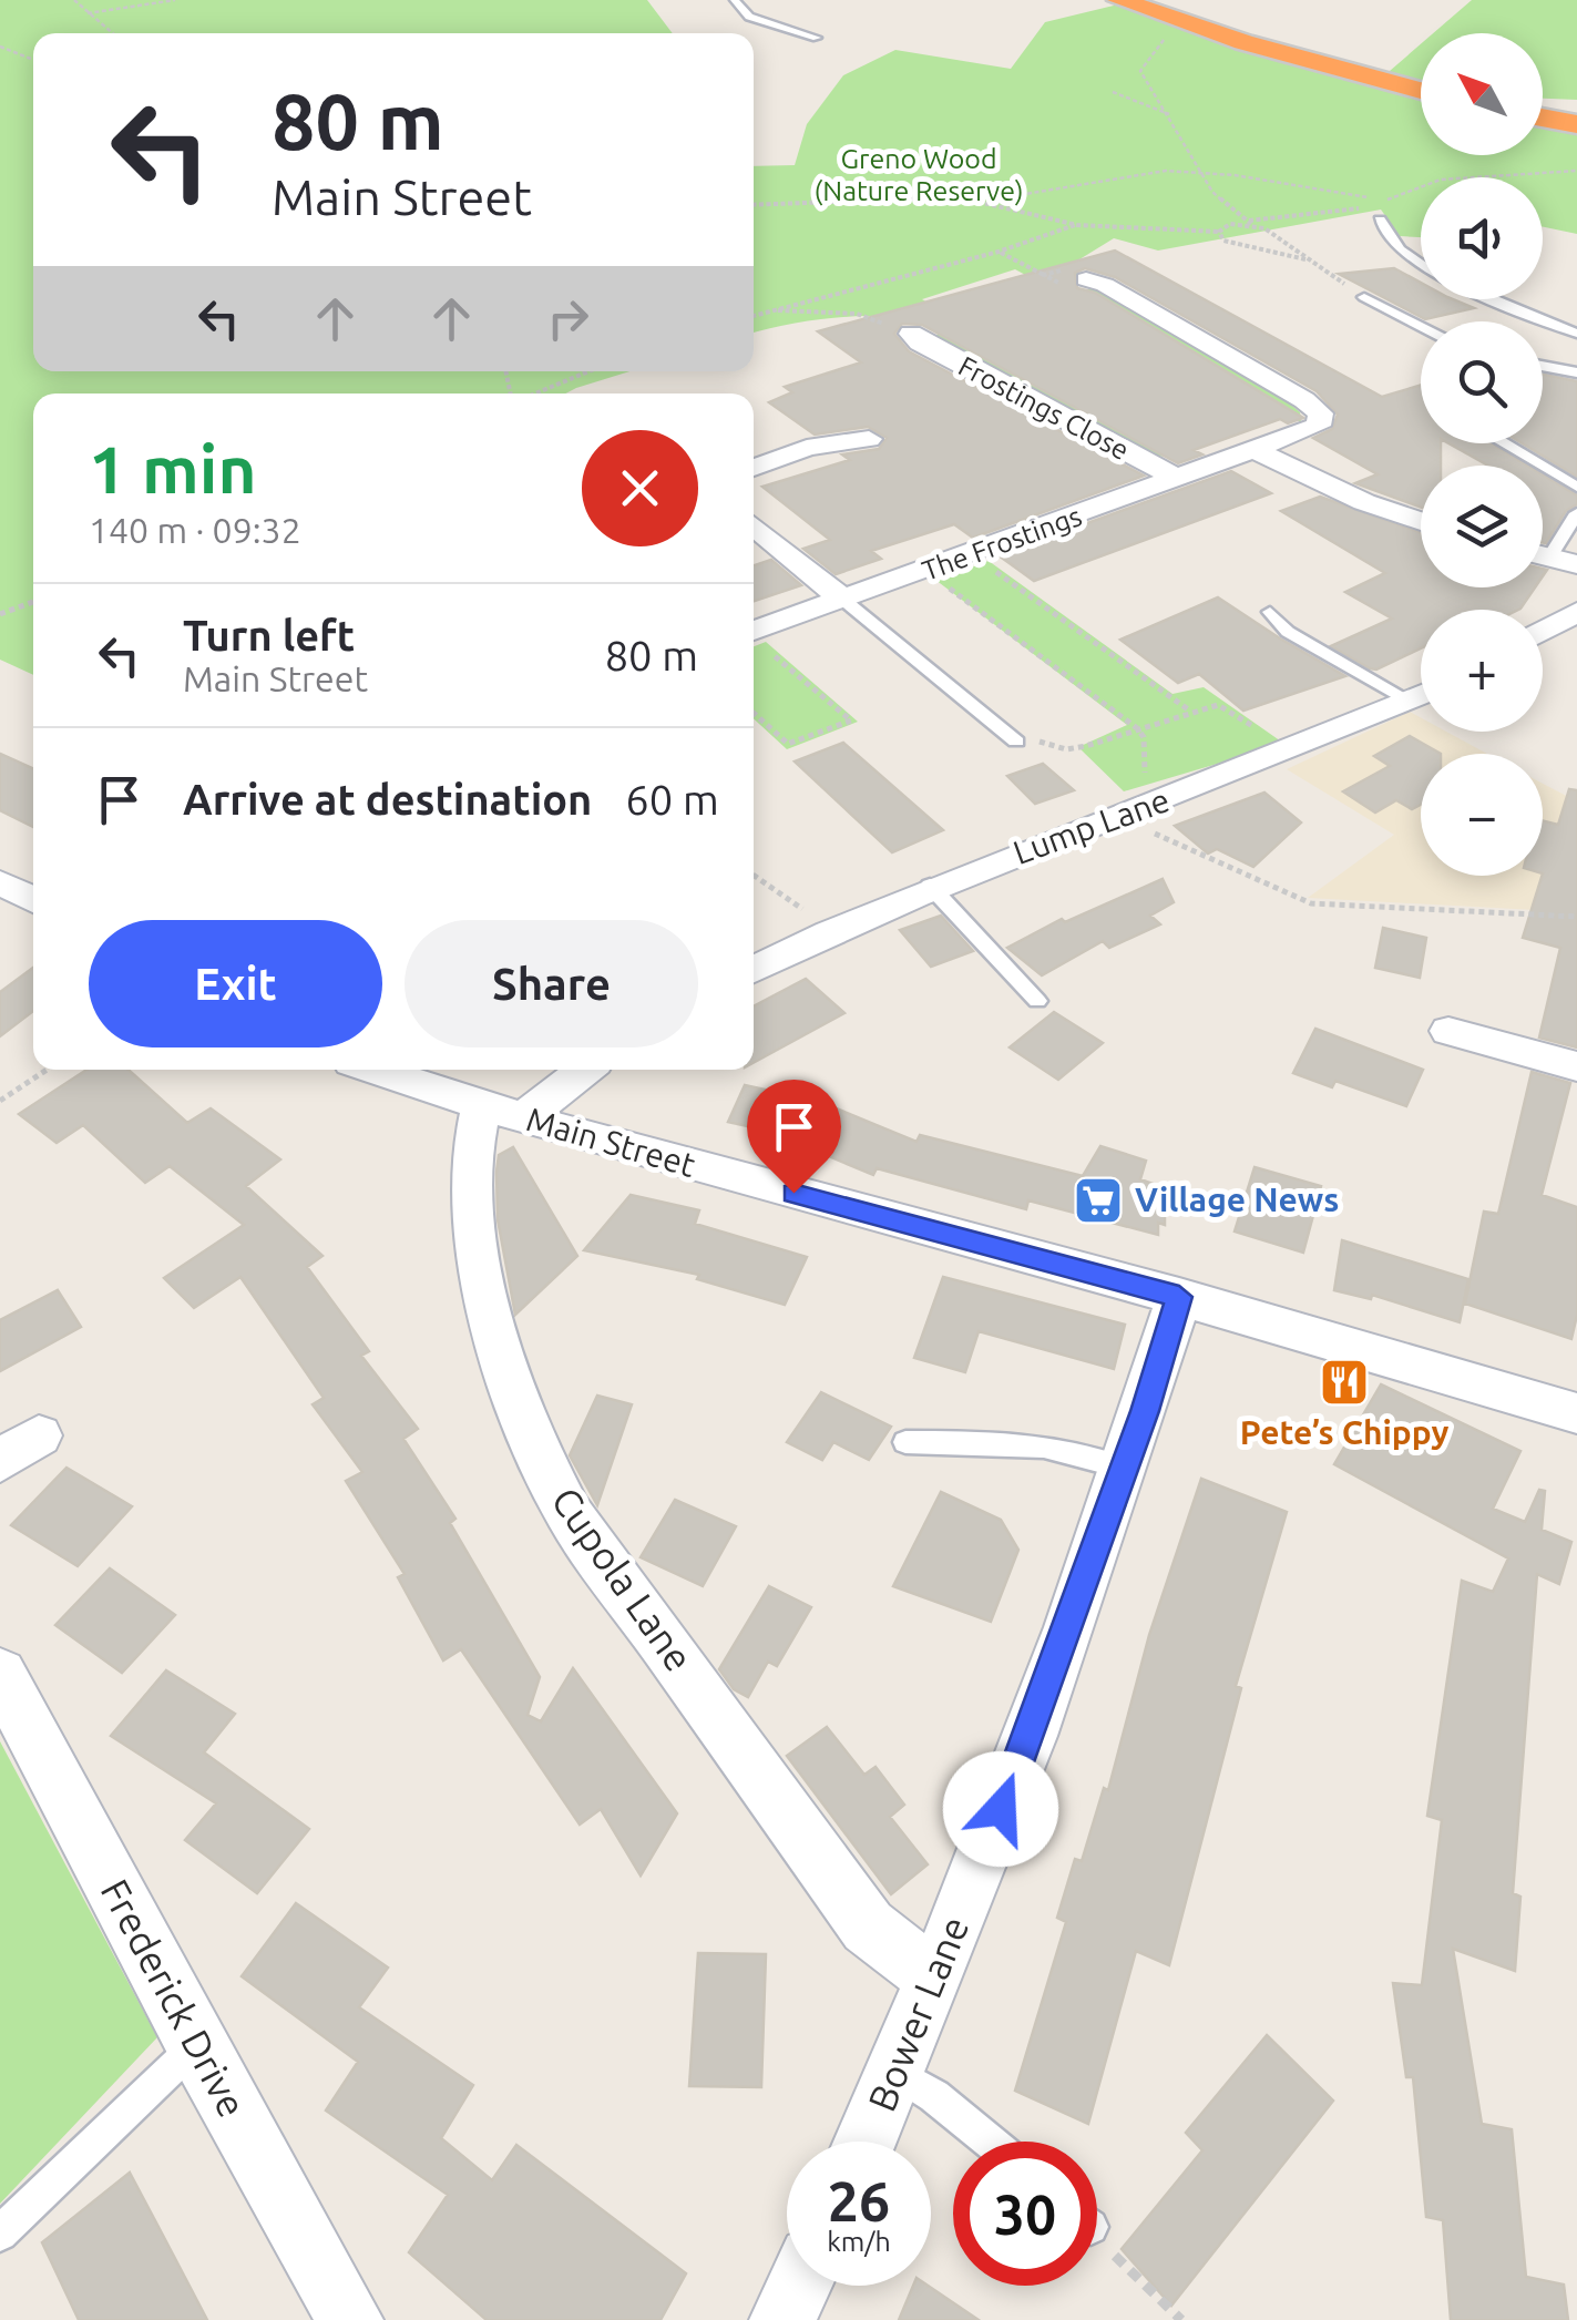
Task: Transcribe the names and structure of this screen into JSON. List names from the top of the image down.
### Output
{
  "streets": {
    "street": [
      "Frostings Close",
      "The Frostings",
      "Lump Lane",
      "Main Street",
      "Cupola Lane",
      "Frederick Drive",
      "Bower Lane"
    ]
  },
  "crossings": [
    ["Frostings Close", "The Frostings"],
    ["Main Street", "Cupola Lane"],
    ["Main Street", "Bower Lane"],
    ["Cupola Lane", "Bower Lane"]
  ],
  "parks": ["Greno Wood (Nature Reserve)"],
  "places": {
    "supermarket": ["Village News"],
    "restaurant": ["Pete’s Chippy"]
  },
  "north": "top left",
  "page": {
    "map_buttons": ["+", "−"],
    "turn": ["80 m", "Main Street"],
    "heading": ["1 min", "140 m · 09:32"],
    "list": [
      {
        "name": "Turn left",
        "note": "Main Street",
        "value": "80 m"
      },
      {
        "name": "Arrive at destination",
        "value": "60 m"
      }
    ],
    "buttons": ["Exit", "Share"],
    "speed": "26 km/h",
    "limit": "30"
  }
}
